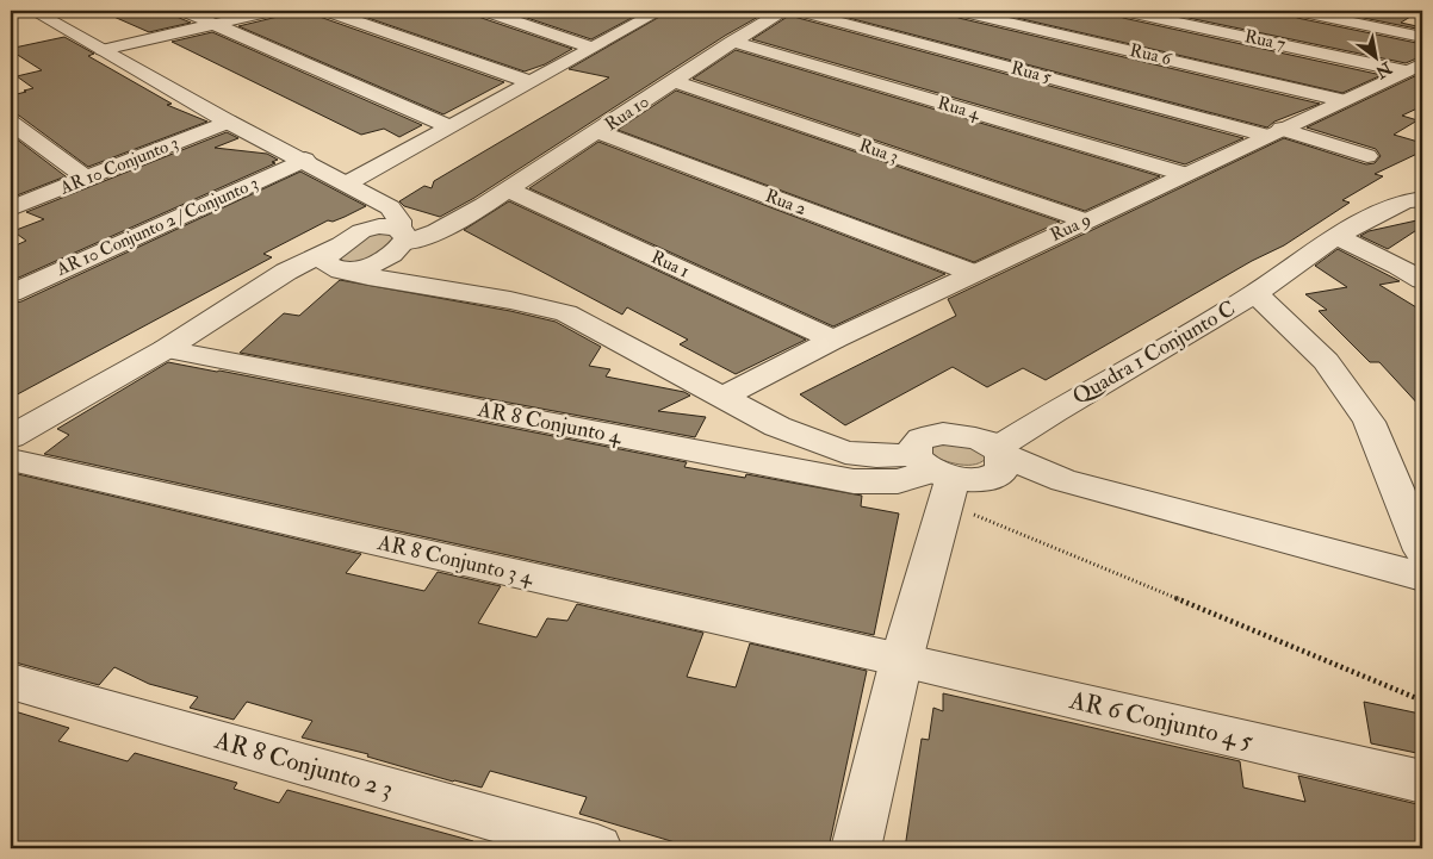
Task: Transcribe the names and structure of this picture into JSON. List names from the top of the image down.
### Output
{
  "streets": {
    "street": [
      "Rua 7",
      "Rua 6",
      "Rua 5",
      "Rua 4",
      "Rua 10",
      "Rua 3",
      "AR 10 Conjunto 3",
      "Rua 2",
      "AR 10 Conjunto 2 / Conjunto 3",
      "Rua 9",
      "Rua 1",
      "Quadra 1 Conjunto C",
      "AR 8 Conjunto 4",
      "AR 8 Conjunto 3 4",
      "AR 6 Conjunto 4 5",
      "AR 8 Conjunto 2 3"
    ]
  },
  "crossings": [
    ["Rua 7", "Rua 9"],
    ["Rua 6", "Rua 9"],
    ["Rua 5", "Rua 9"],
    ["Rua 4", "Rua 10"],
    ["Rua 4", "Rua 9"],
    ["Rua 10", "Rua 3"],
    ["Rua 10", "Rua 2"],
    ["Rua 10", "Rua 1"],
    ["Rua 3", "Rua 9"],
    ["Rua 2", "Rua 9"],
    ["Rua 9", "Rua 1"],
    ["AR 8 Conjunto 3 4", "AR 6 Conjunto 4 5"]
  ],
  "north": "bottom right"
}
